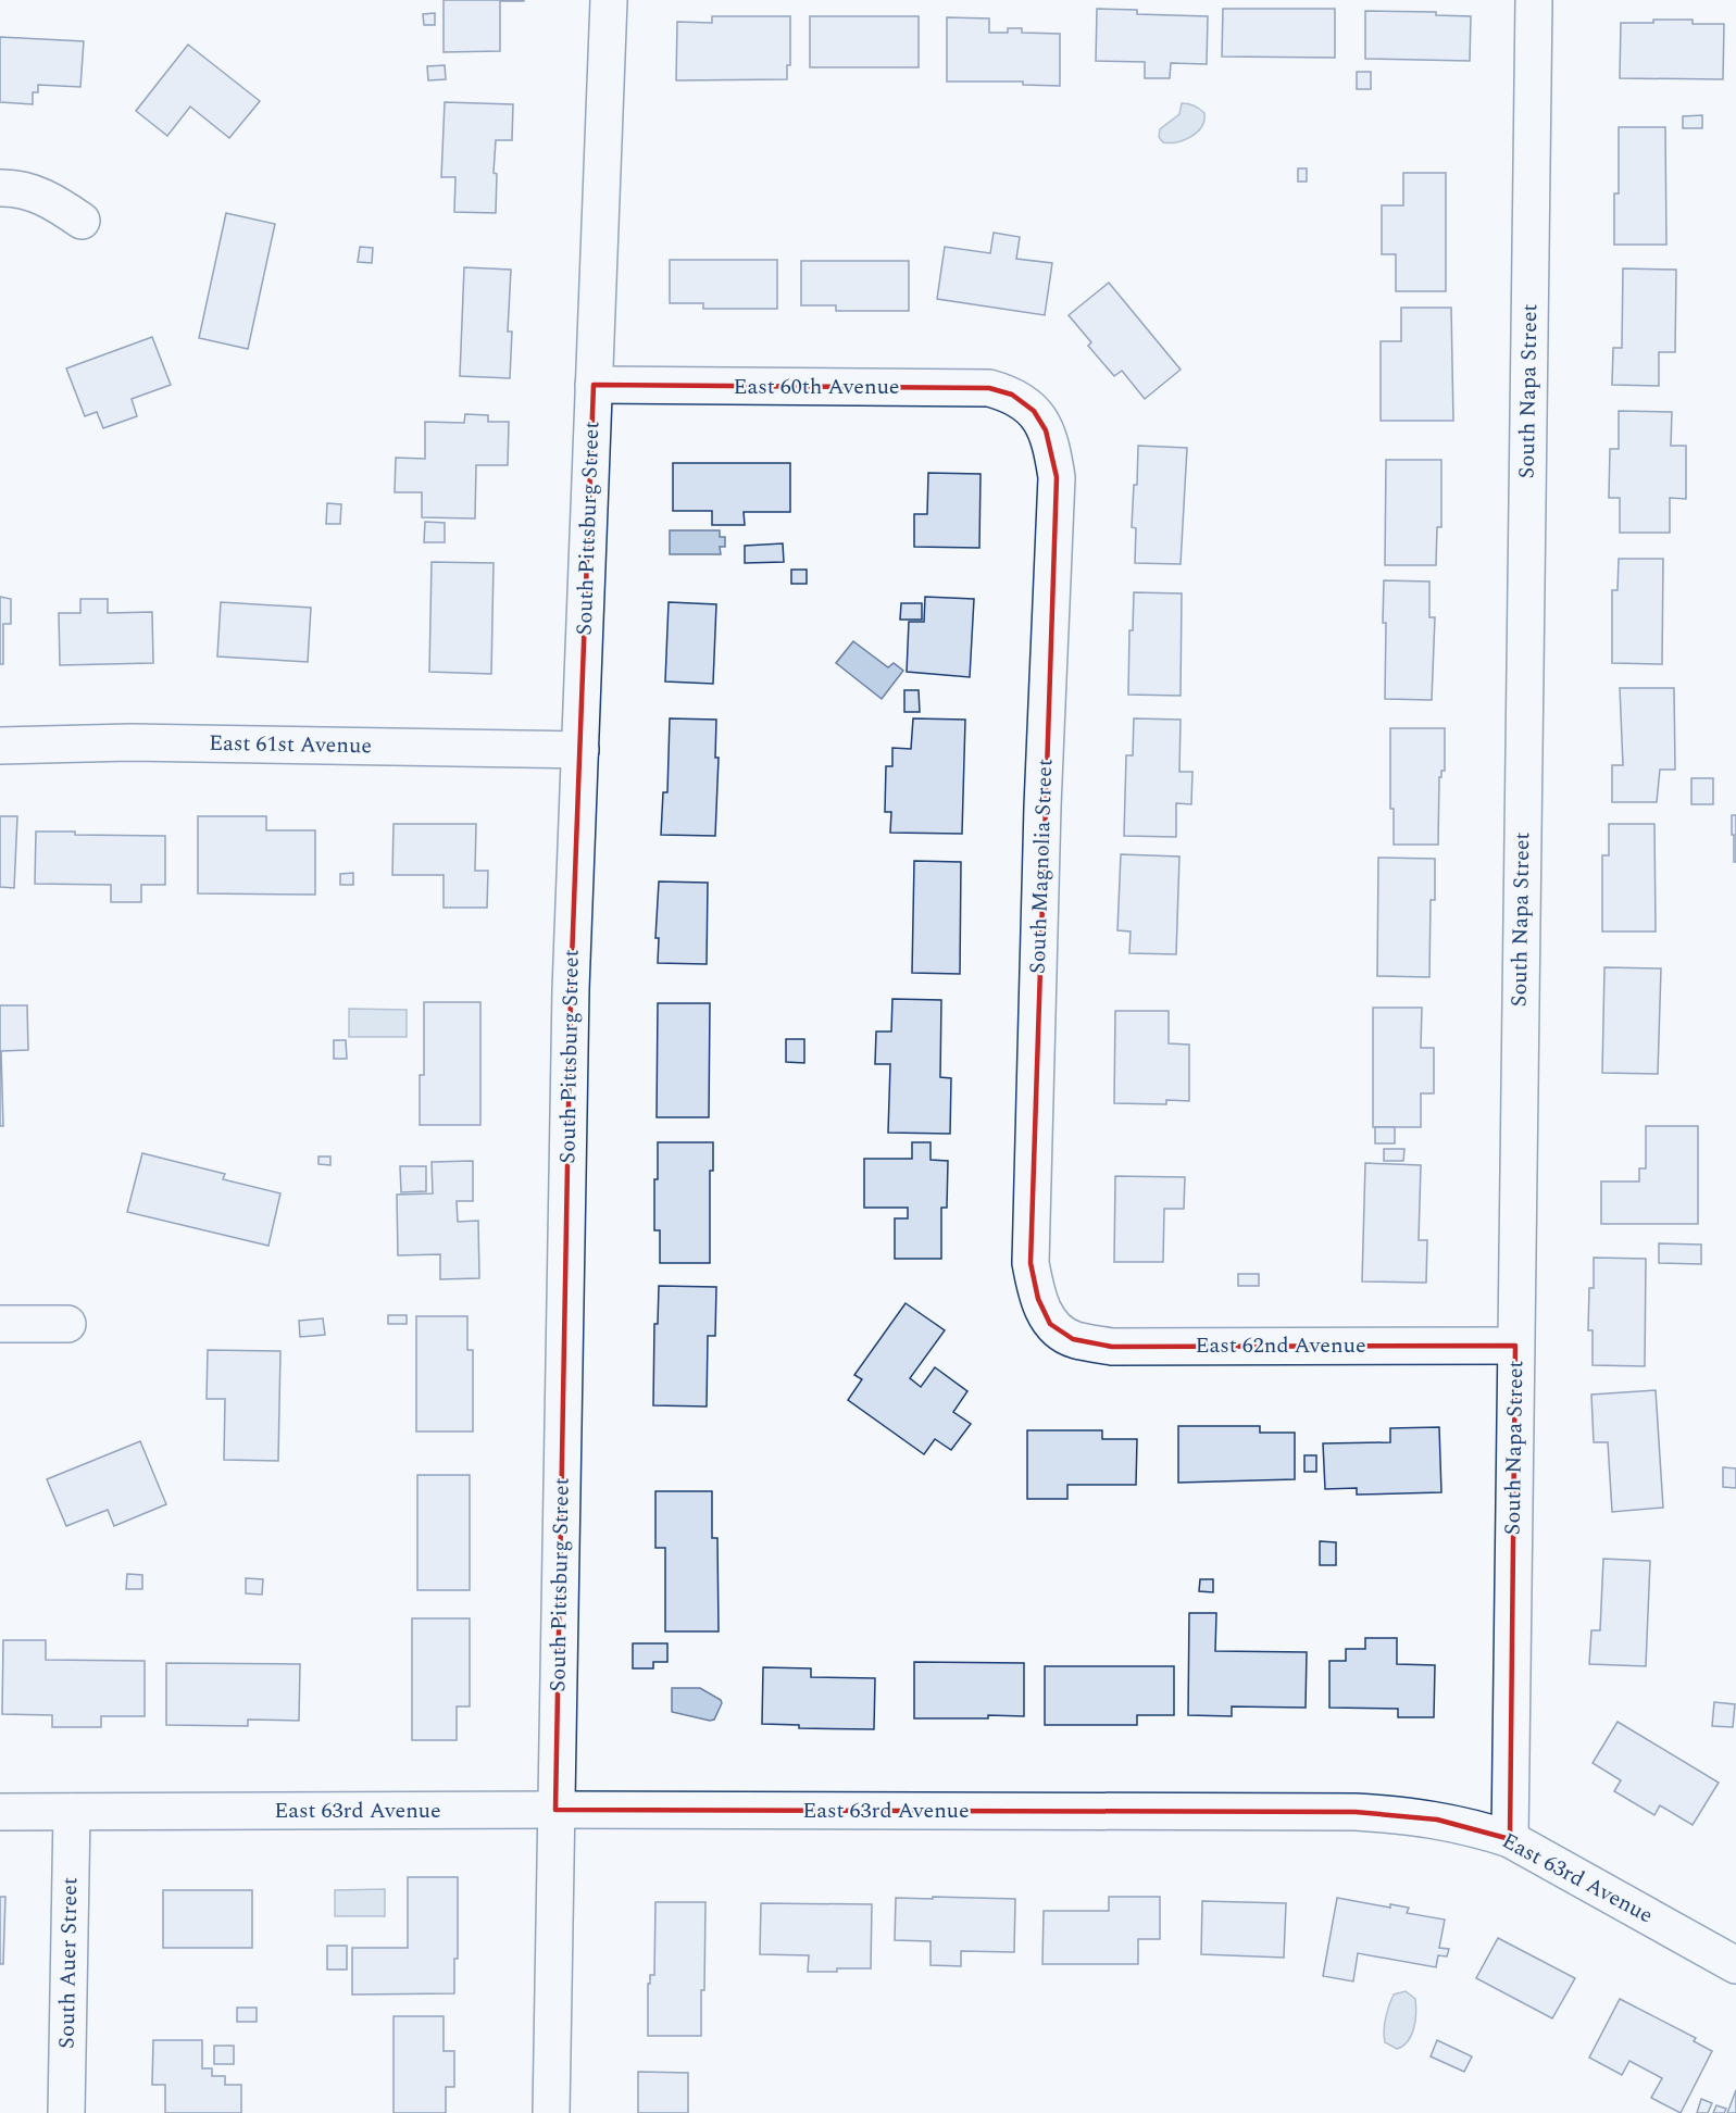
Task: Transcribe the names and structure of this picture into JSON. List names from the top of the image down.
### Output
{
  "streets": {
    "street": [
      "East 60th Avenue",
      "South Napa Street",
      "South Pittsburg Street",
      "East 61st Avenue",
      "South Magnolia Street",
      "East 62nd Avenue",
      "East 63rd Avenue",
      "South Auer Street"
    ]
  },
  "crossings": [
    ["East 60th Avenue", "South Pittsburg Street"],
    ["East 60th Avenue", "South Magnolia Street"],
    ["South Napa Street", "East 62nd Avenue"],
    ["South Napa Street", "East 63rd Avenue"],
    ["South Pittsburg Street", "East 61st Avenue"],
    ["South Pittsburg Street", "East 63rd Avenue"],
    ["South Magnolia Street", "East 62nd Avenue"],
    ["East 63rd Avenue", "South Auer Street"]
  ]
}
